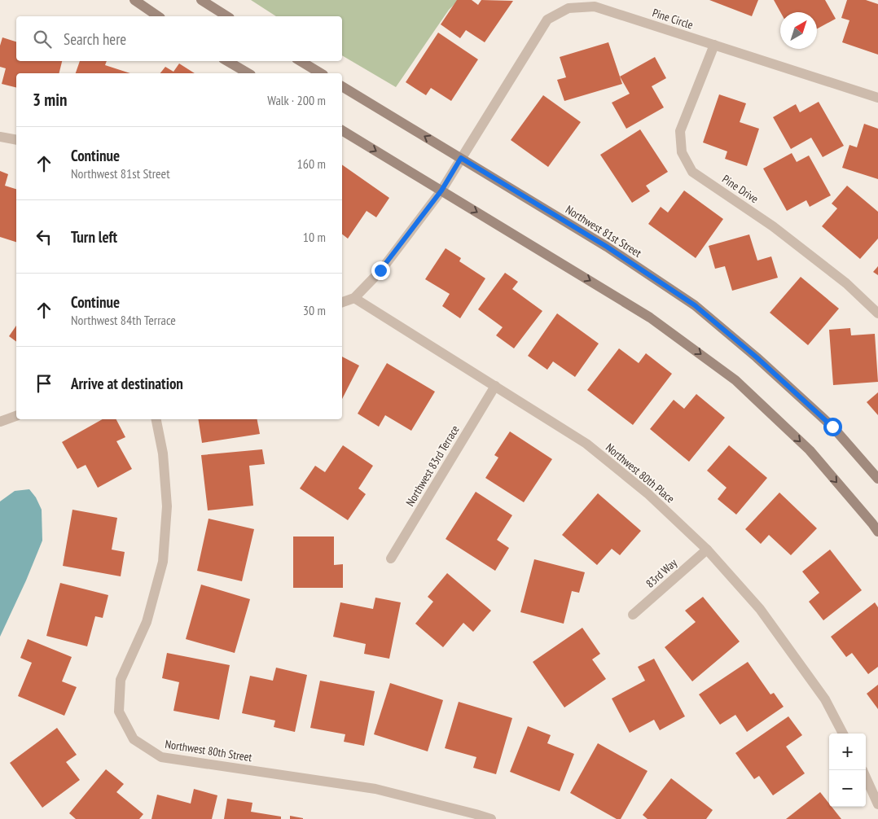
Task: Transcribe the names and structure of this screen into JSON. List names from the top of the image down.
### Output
{
  "streets": {
    "street": [
      "Pine Circle",
      "Pine Drive",
      "Northwest 81st Street",
      "Northwest 83rd Terrace",
      "Northwest 80th Place",
      "83rd Way",
      "Northwest 80th Street"
    ]
  },
  "crossings": [
    ["Pine Circle", "Pine Drive"],
    ["Pine Circle", "Northwest 81st Street"],
    ["Pine Circle", "Northwest 80th Place"],
    ["Northwest 83rd Terrace", "Northwest 80th Place"],
    ["Northwest 80th Place", "83rd Way"]
  ],
  "north": "top right",
  "page": {
    "search": "Search here",
    "heading": ["3 min", "Walk · 200 m"],
    "list": [
      ["Continue", "Northwest 81st Street", "160 m"],
      ["Turn left", "10 m"],
      ["Continue", "Northwest 84th Terrace", "30 m"],
      "Arrive at destination"
    ],
    "map_buttons": ["+", "−"]
  }
}
